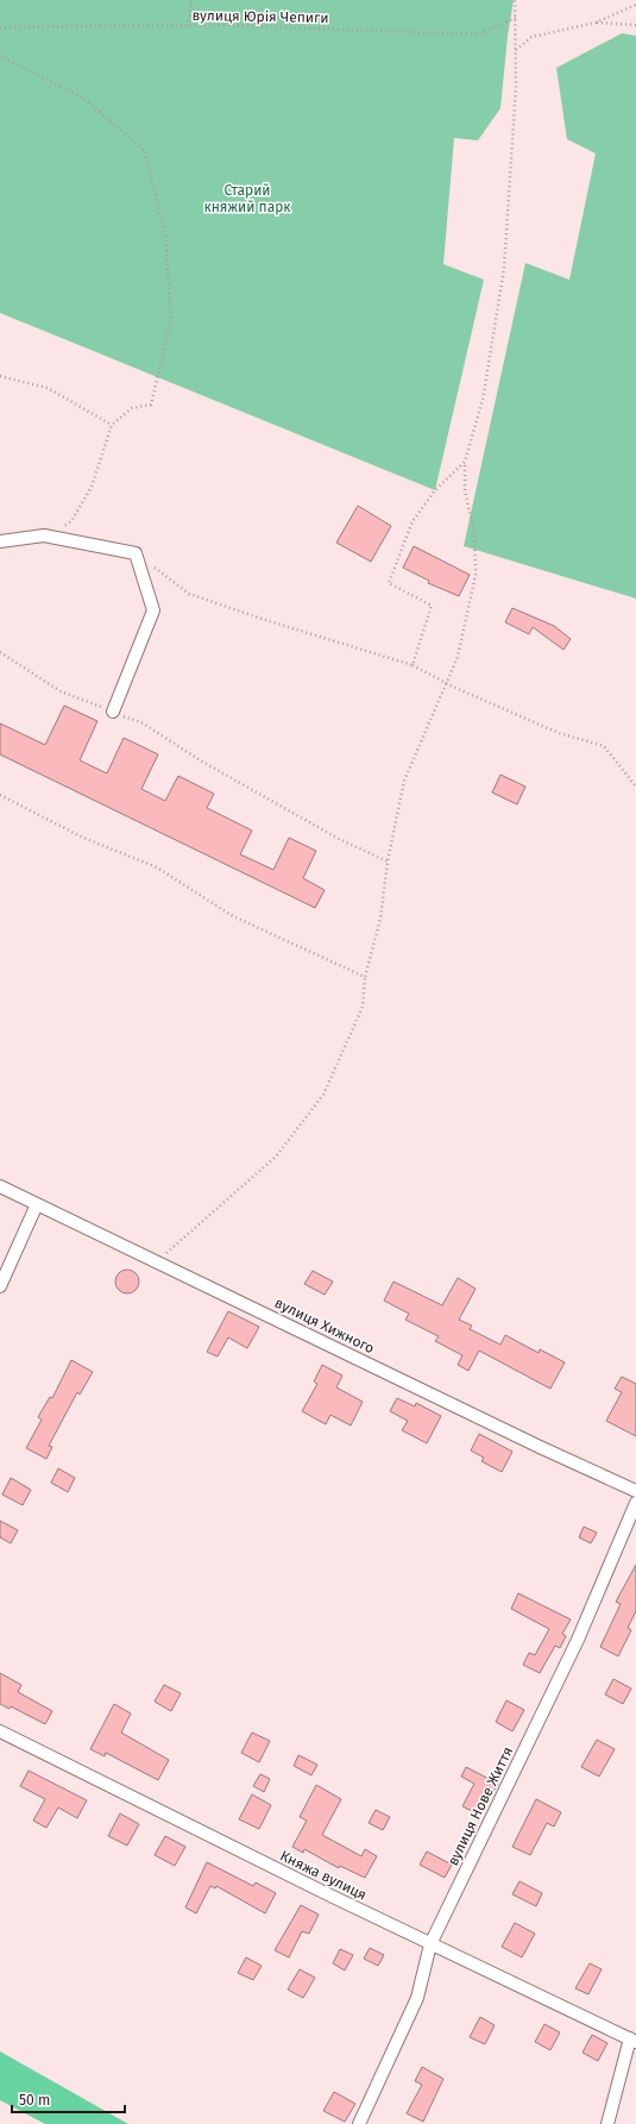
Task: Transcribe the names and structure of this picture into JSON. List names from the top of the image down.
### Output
{
  "streets": {
    "street": ["вулиця Хижного", "вулиця Нове Життя", "Княжа вулиця"],
    "path": ["вулиця Юрія Чепиги"]
  },
  "crossings": [
    ["вулиця Нове Життя", "Княжа вулиця"]
  ],
  "parks": ["Старий княжий парк"],
  "scale_bar": "50 m"
}
